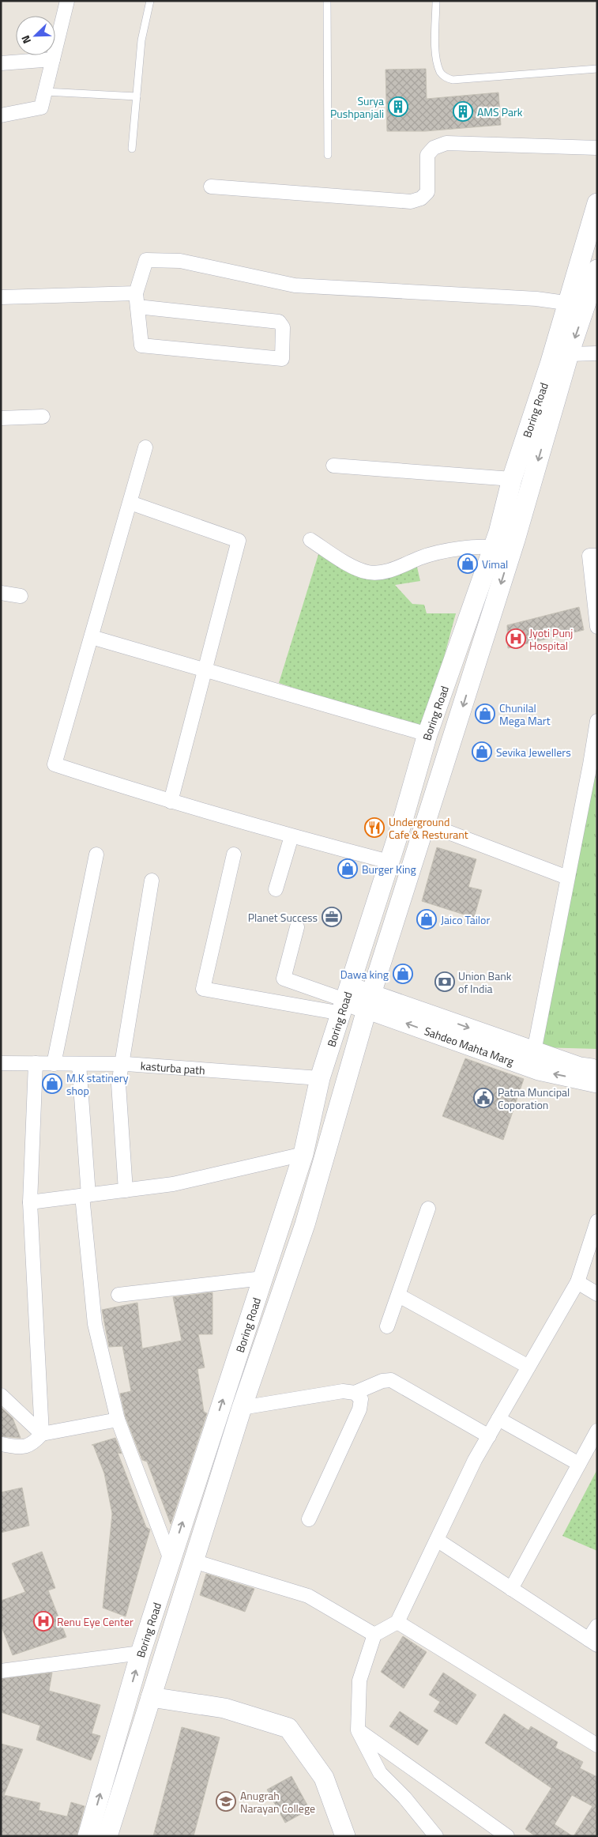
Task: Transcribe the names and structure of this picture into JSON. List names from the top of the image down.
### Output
{
  "streets": {
    "street": ["Boring Road", "Sahdeo Mahta Marg", "kasturba path"]
  },
  "crossings": [
    ["Boring Road", "Sahdeo Mahta Marg"],
    ["Boring Road", "kasturba path"]
  ],
  "places": {
    "building": ["Surya Pushpanjali", "AMS Park"],
    "shop": [
      "Vimal",
      "Chunilal Mega Mart",
      "Sevika Jewellers",
      "Burger King",
      "Jaico Tailor",
      "Dawa king",
      "M.K statinery shop"
    ],
    "hospital": ["Jyoti Punj Hospital", "Renu Eye Center"],
    "restaurant": ["Underground Cafe & Resturant"],
    "office": ["Planet Success"],
    "bank": ["Union Bank of India"],
    "public building": ["Patna Muncipal Coporation"],
    "school or university": ["Anugrah Narayan College"]
  },
  "north": "bottom left"
}
